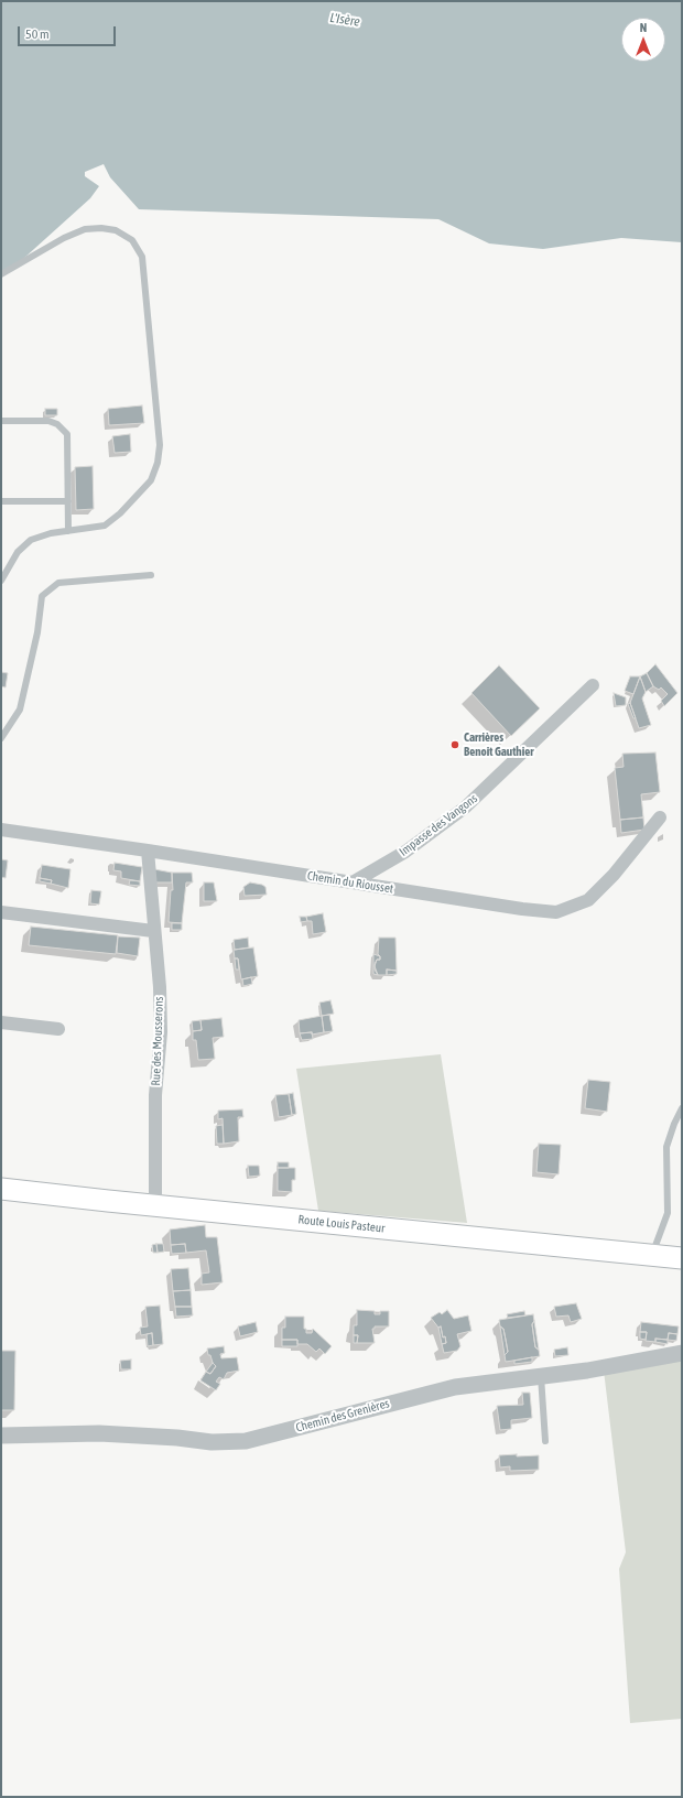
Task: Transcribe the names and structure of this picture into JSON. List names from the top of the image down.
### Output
{
  "streets": {
    "main road": ["Route Louis Pasteur"],
    "street": [
      "Impasse des Vangons",
      "Chemin du Riousset",
      "Rue des Mousserons",
      "Chemin des Grenières"
    ]
  },
  "crossings": [
    ["Impasse des Vangons", "Chemin du Riousset"],
    ["Chemin du Riousset", "Rue des Mousserons"],
    ["Rue des Mousserons", "Route Louis Pasteur"]
  ],
  "water": ["L'Isère"],
  "places": ["Carrières Benoit Gauthier"],
  "scale_bar": "50 m",
  "north": "top"
}
